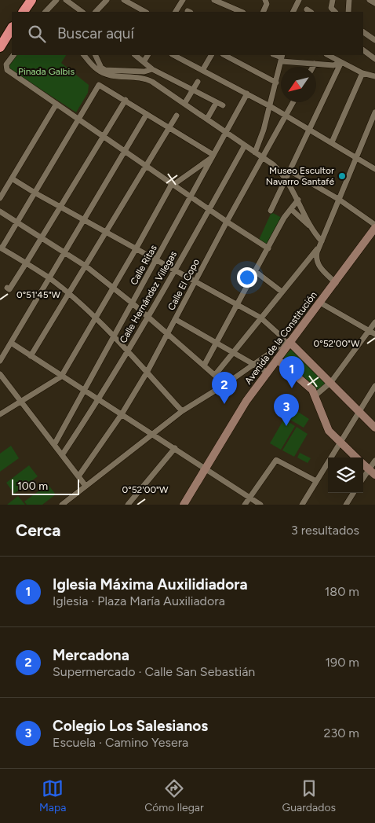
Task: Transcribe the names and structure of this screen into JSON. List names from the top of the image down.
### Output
{
  "streets": {
    "street": [
      "Calle Ritas",
      "Calle El Copo",
      "Calle Hernández Villegas",
      "Avenida de la Constitución"
    ]
  },
  "parks": ["Pinada Galbis"],
  "places": ["Museo Escultor Navarro Santafé"],
  "scale_bar": "100 m",
  "north": "bottom left",
  "page": {
    "search": "Buscar aquí",
    "pins": ["1", "2", "3"],
    "scale": "100 m",
    "heading": ["Cerca", "3 resultados"],
    "list": [
      {
        "mark": "1",
        "name": "Iglesia Máxima Auxilidiadora",
        "note": "Iglesia · Plaza María Auxiliadora",
        "value": "180 m"
      },
      {
        "mark": "2",
        "name": "Mercadona",
        "note": "Supermercado · Calle San Sebastián",
        "value": "190 m"
      },
      {
        "mark": "3",
        "name": "Colegio Los Salesianos",
        "note": "Escuela · Camino Yesera",
        "value": "230 m"
      }
    ],
    "nav": ["Mapa", "Cómo llegar", "Guardados"]
  },
  "coordinates": ["0°51'45\"W", "0°52'00\"W"]
}
